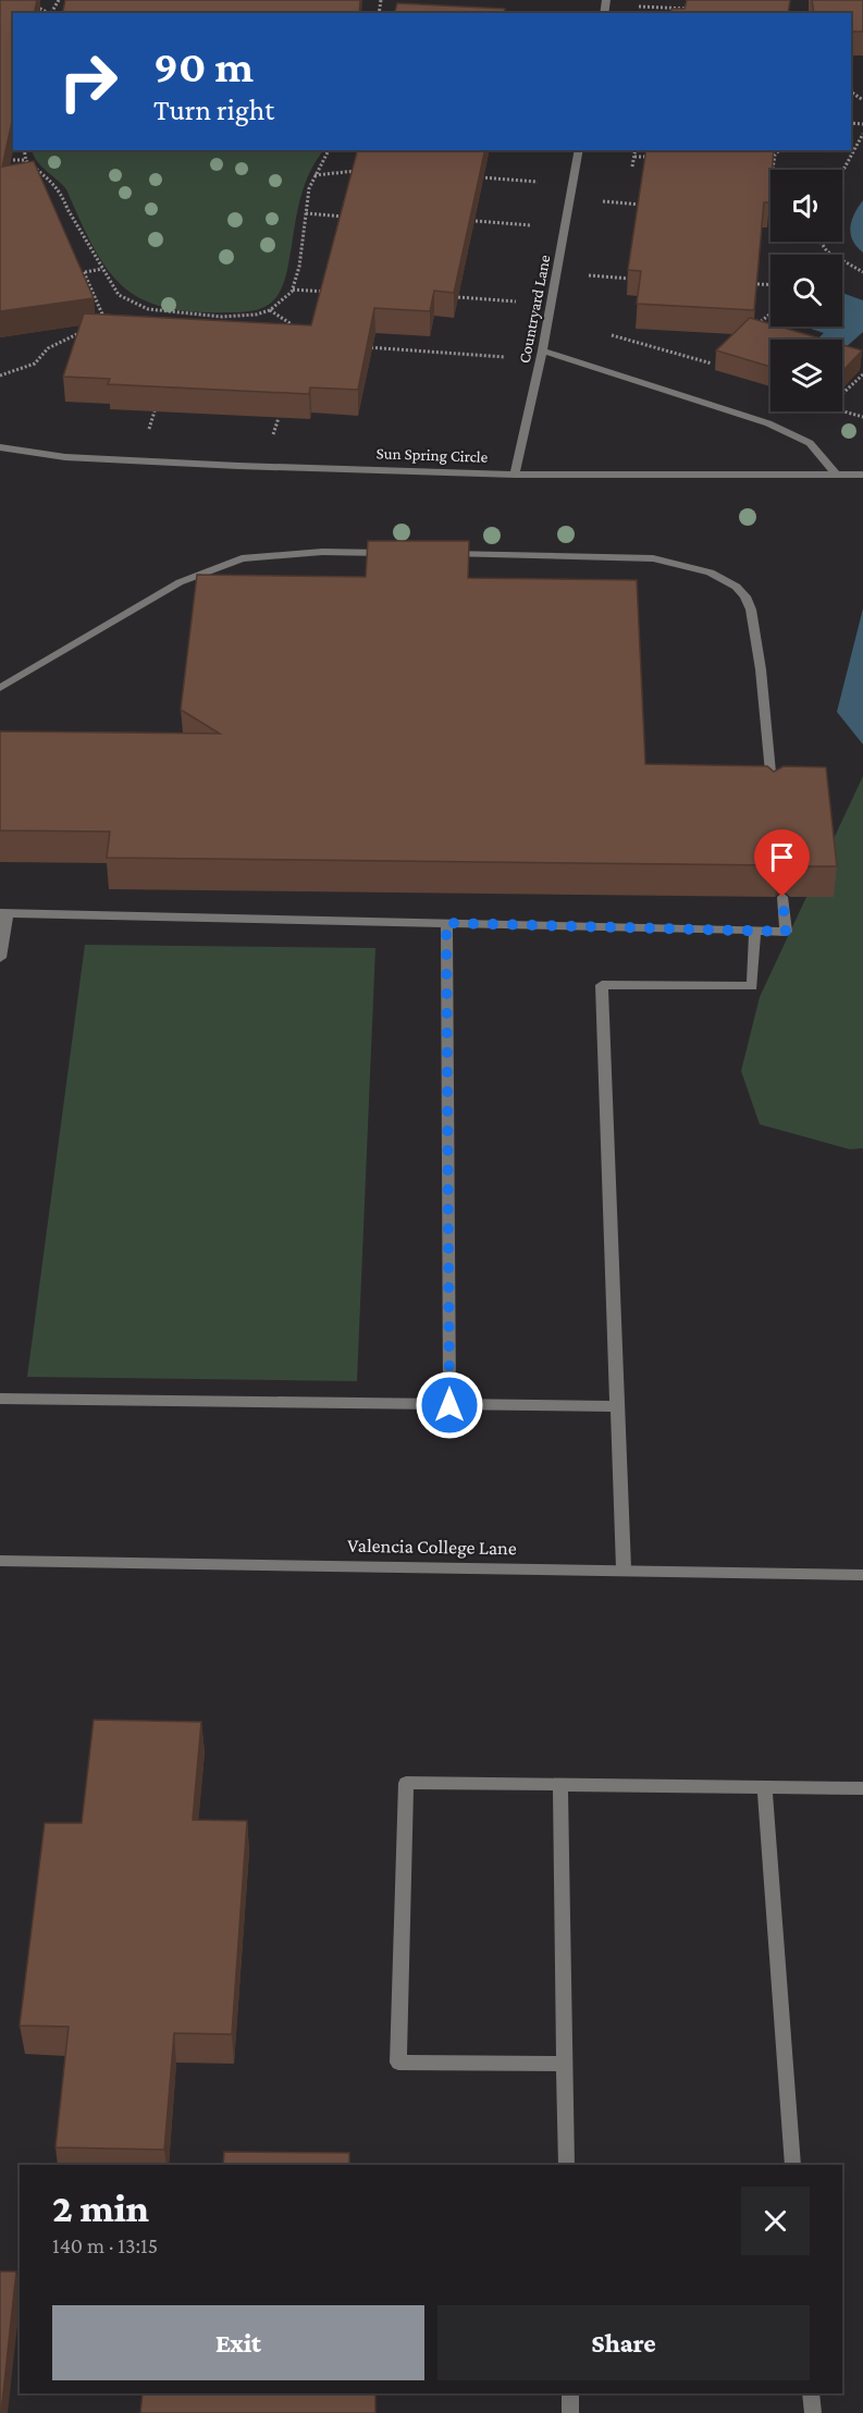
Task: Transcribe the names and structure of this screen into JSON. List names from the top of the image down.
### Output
{
  "streets": {
    "street": ["Countryard Lane", "Sun Spring Circle", "Valencia College Lane"]
  },
  "crossings": [
    ["Countryard Lane", "Sun Spring Circle"]
  ],
  "page": {
    "turn": ["90 m", "Turn right"],
    "heading": ["2 min", "140 m · 13:15"],
    "buttons": ["Exit", "Share"]
  }
}
